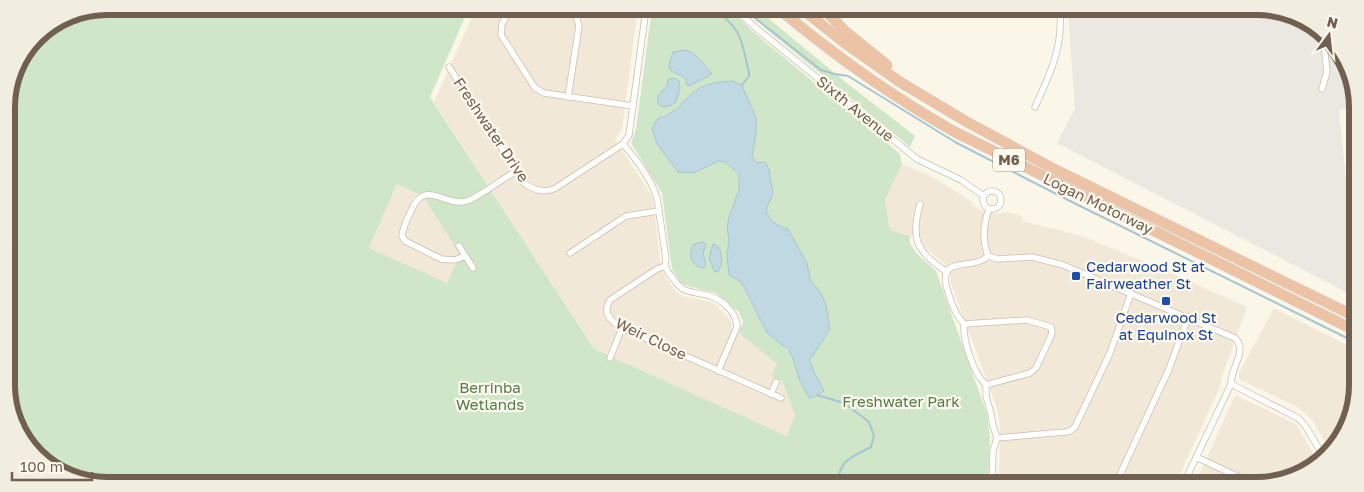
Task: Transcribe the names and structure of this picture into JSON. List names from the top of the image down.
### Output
{
  "streets": {
    "highway": ["M6", "Logan Motorway"],
    "street": ["Sixth Avenue", "Freshwater Drive", "Weir Close"]
  },
  "parks": ["Berrinba Wetlands", "Freshwater Park"],
  "places": {
    "transit": ["Cedarwood St at Fairweather St", "Cedarwood St at Equinox St"]
  },
  "scale_bar": "100 m",
  "north": "top"
}
